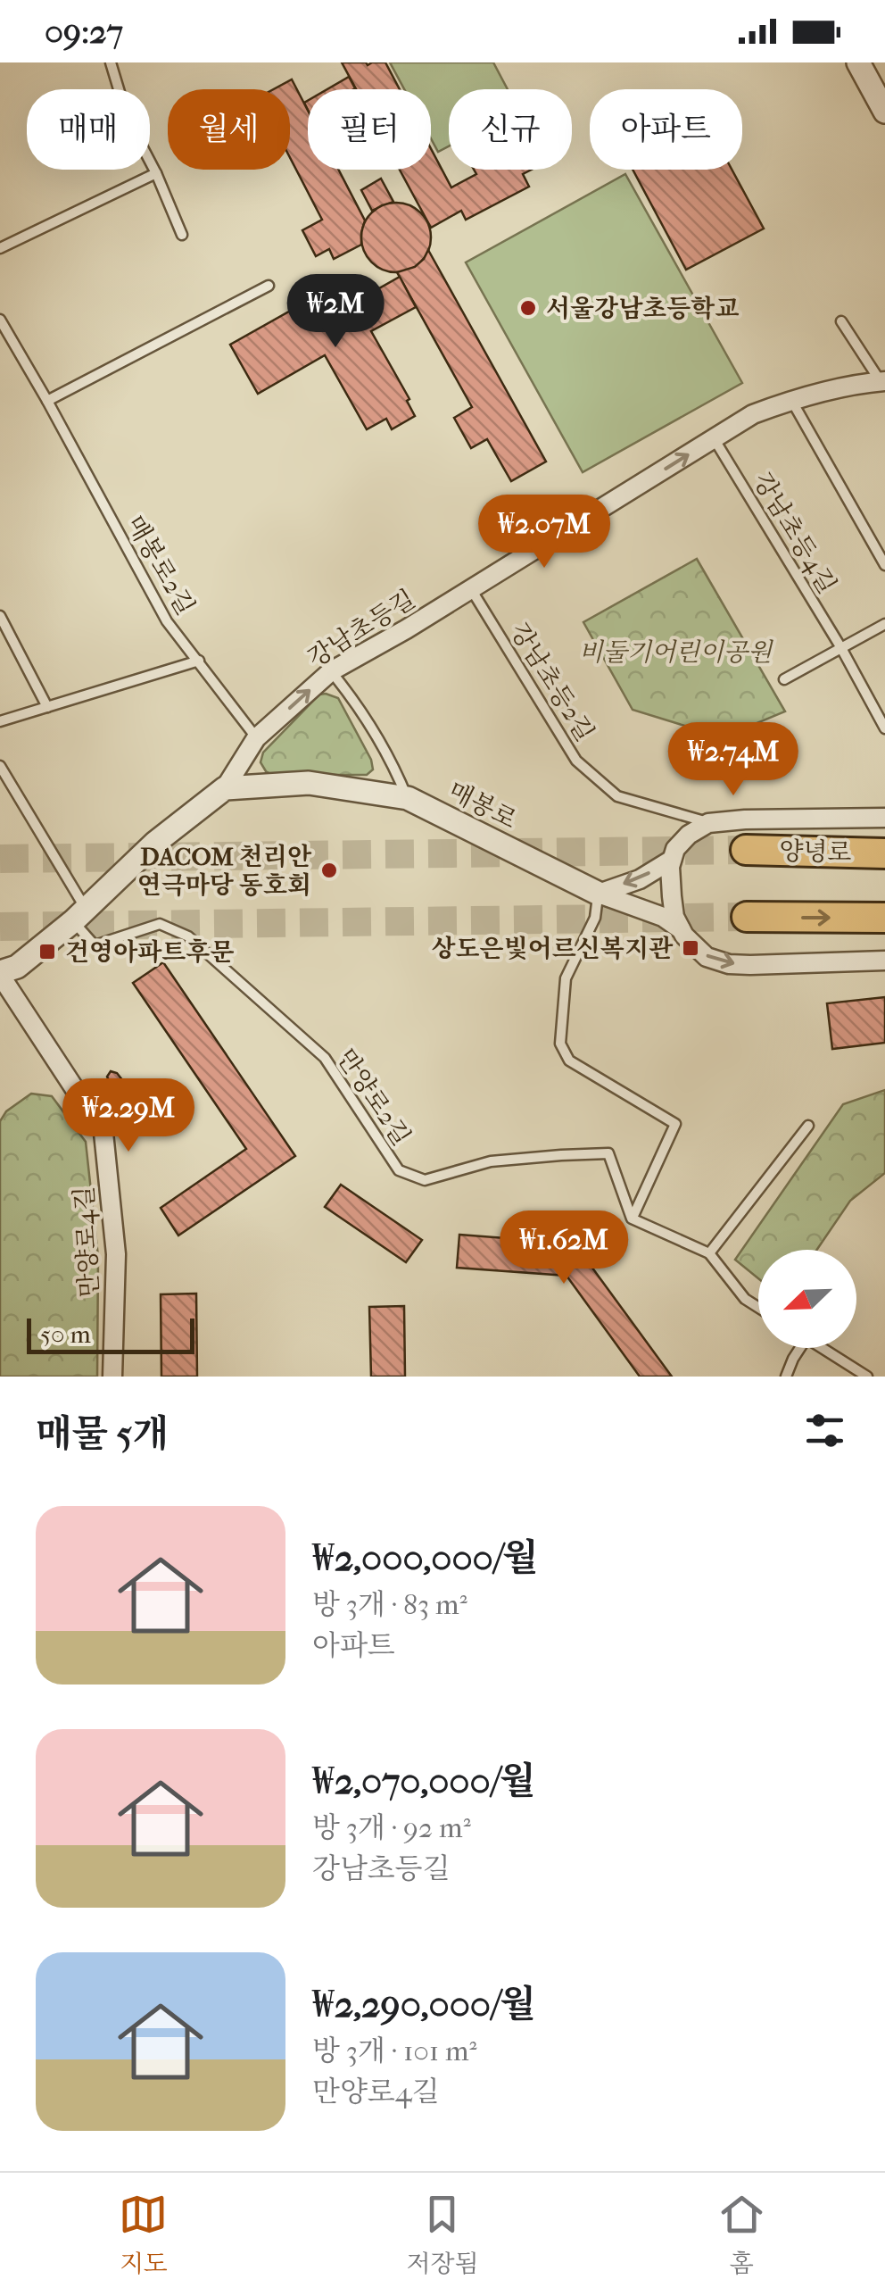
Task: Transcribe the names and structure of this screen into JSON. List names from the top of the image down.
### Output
{
  "streets": {
    "main road": ["양녕로"],
    "street": ["강남초등길", "매봉로", "만양로4길"],
    "lane": [
      "강남초등4길",
      "매봉로2길",
      "강남초등2길",
      "만양로2길"
    ]
  },
  "crossings": [
    ["강남초등4길", "강남초등길"],
    ["매봉로2길", "강남초등길"],
    ["강남초등길", "강남초등2길"],
    ["강남초등길", "매봉로"]
  ],
  "one_way": ["강남초등길"],
  "parks": ["비둘기어린이공원"],
  "places": {
    "other": ["서울강남초등학교", "DACOM 천리안 연극마당 동호회"],
    "transit": ["상도은빛어르신복지관", "건영아파트후문"]
  },
  "scale_bar": "50 m",
  "north": "bottom left",
  "page": {
    "status": "09:27",
    "chip": [
      "매매",
      "월세",
      "필터",
      "신규",
      "아파트"
    ],
    "price": [
      "₩2M",
      "₩2.07M",
      "₩2.74M",
      "₩2.29M",
      "₩1.62M"
    ],
    "scale": "50 m",
    "heading": "매물 5개",
    "list": [
      {
        "name": "₩2,000,000/월",
        "note": "방 3개 · 83 m² · 아파트"
      },
      {
        "name": "₩2,070,000/월",
        "note": "방 3개 · 92 m² · 강남초등길"
      },
      {
        "name": "₩2,290,000/월",
        "note": "방 3개 · 101 m² · 만양로4길"
      }
    ],
    "tabs": ["지도", "저장됨", "홈"]
  }
}
